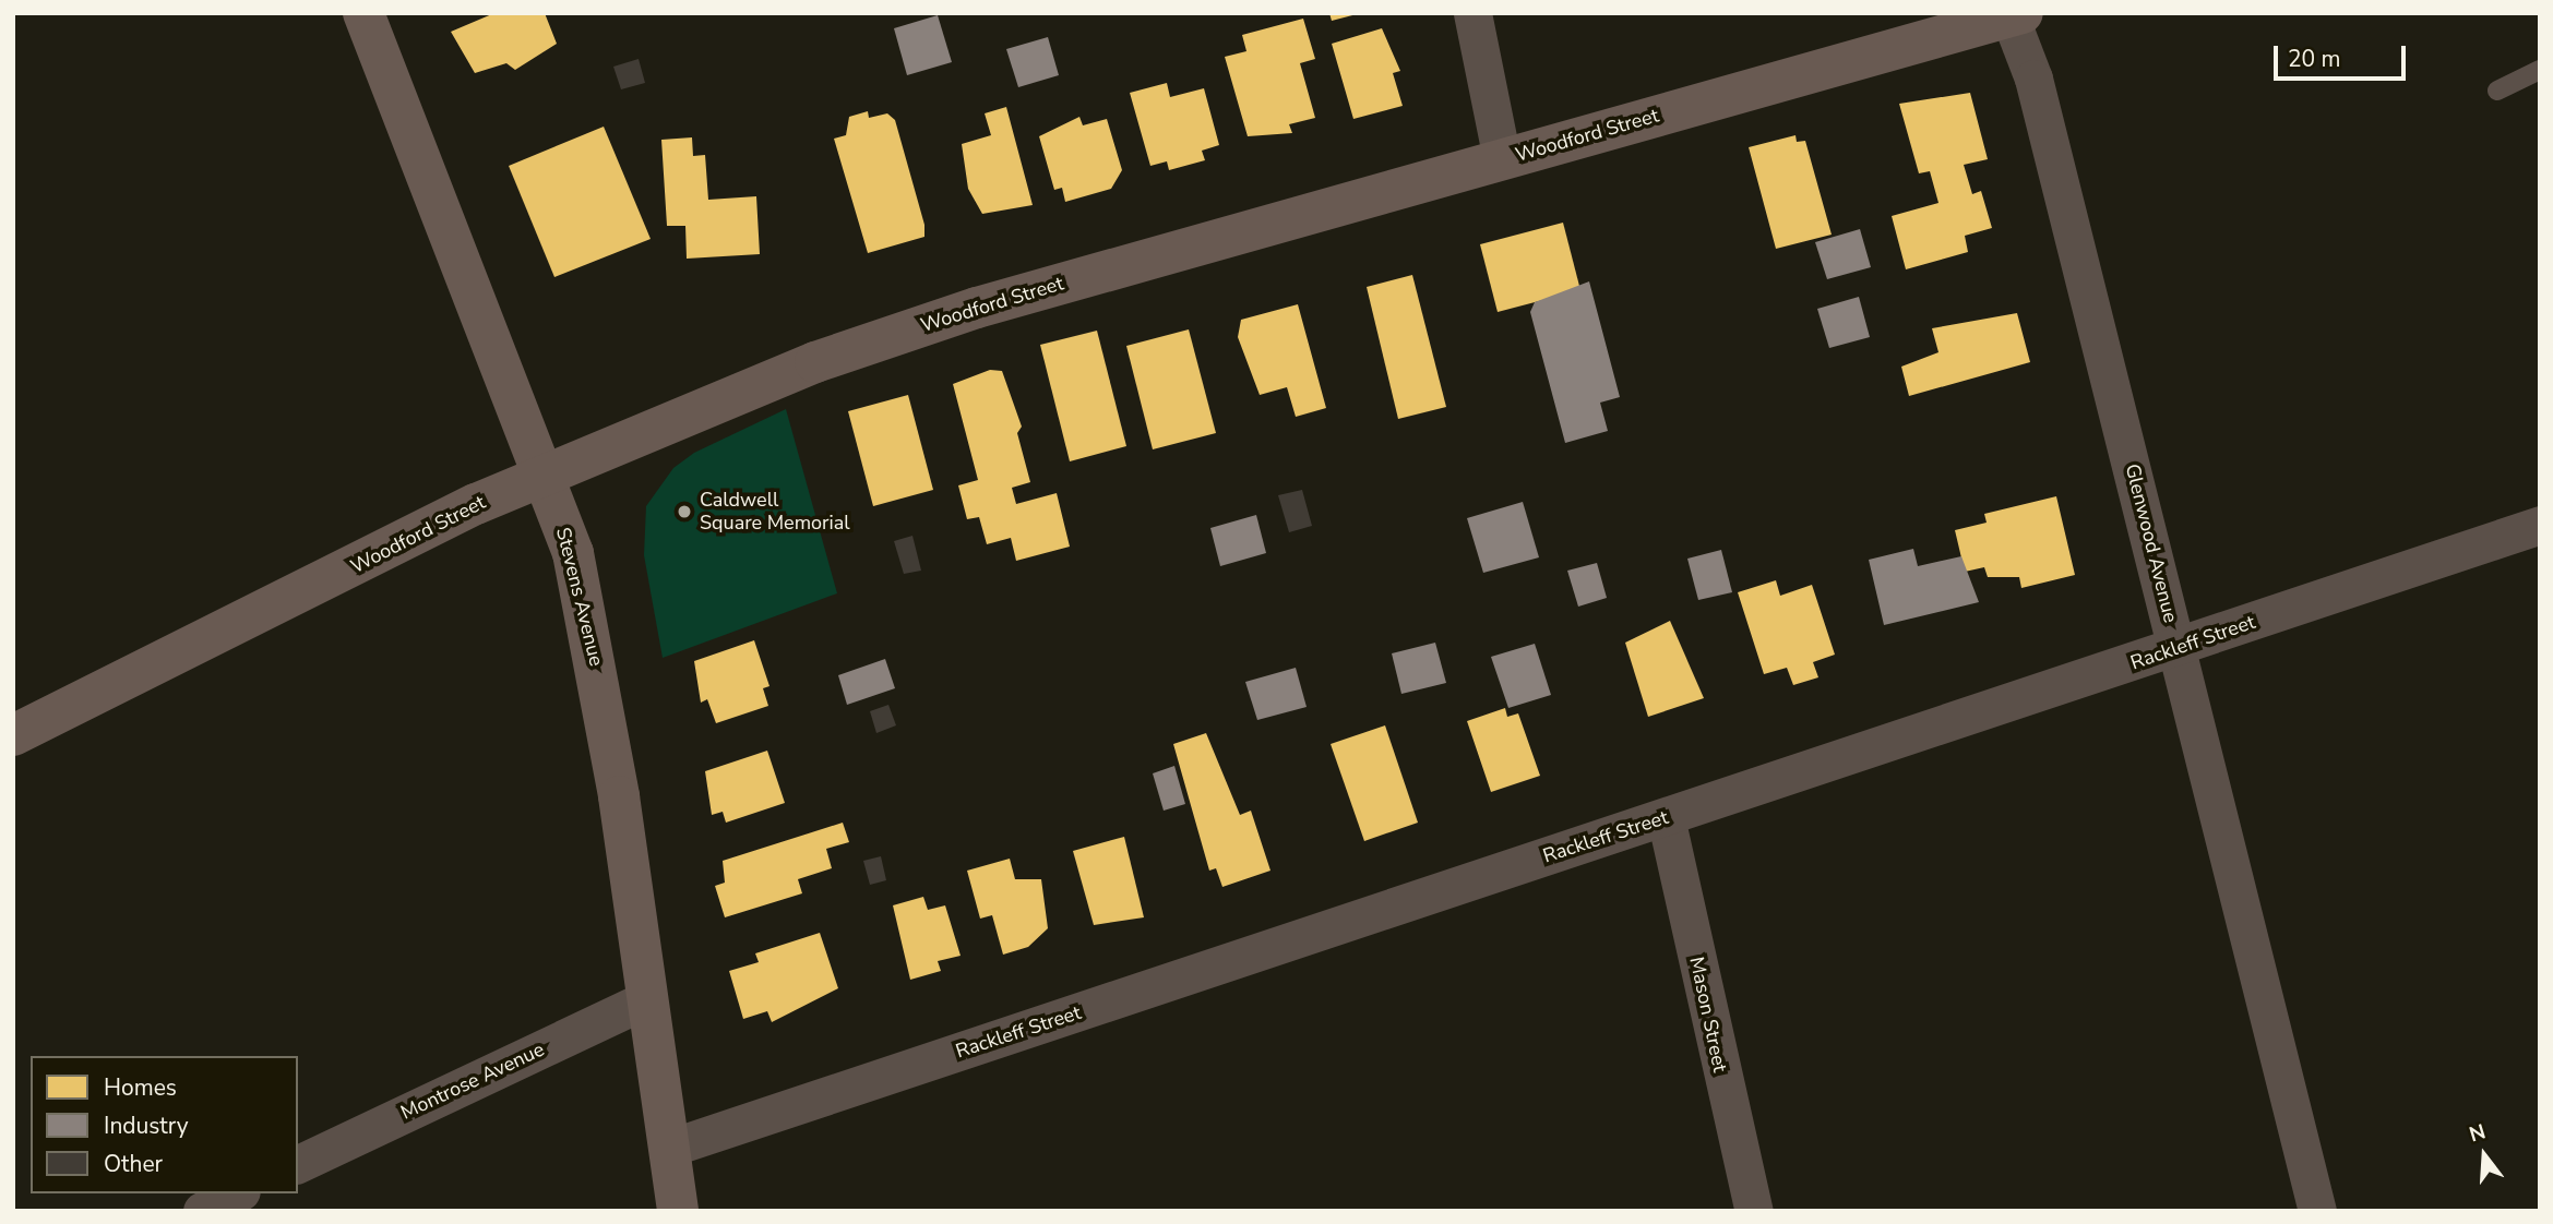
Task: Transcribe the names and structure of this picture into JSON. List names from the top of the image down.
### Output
{
  "streets": {
    "main road": ["Woodford Street", "Stevens Avenue"],
    "street": [
      "Glenwood Avenue",
      "Rackleff Street",
      "Mason Street",
      "Montrose Avenue"
    ]
  },
  "crossings": [
    ["Woodford Street", "Glenwood Avenue"],
    ["Woodford Street", "Stevens Avenue"],
    ["Glenwood Avenue", "Rackleff Street"],
    ["Stevens Avenue", "Rackleff Street"],
    ["Stevens Avenue", "Montrose Avenue"],
    ["Rackleff Street", "Mason Street"]
  ],
  "places": ["Caldwell Square Memorial"],
  "legend": ["Homes", "Industry", "Other"],
  "scale_bar": "20 m",
  "north": "top"
}
